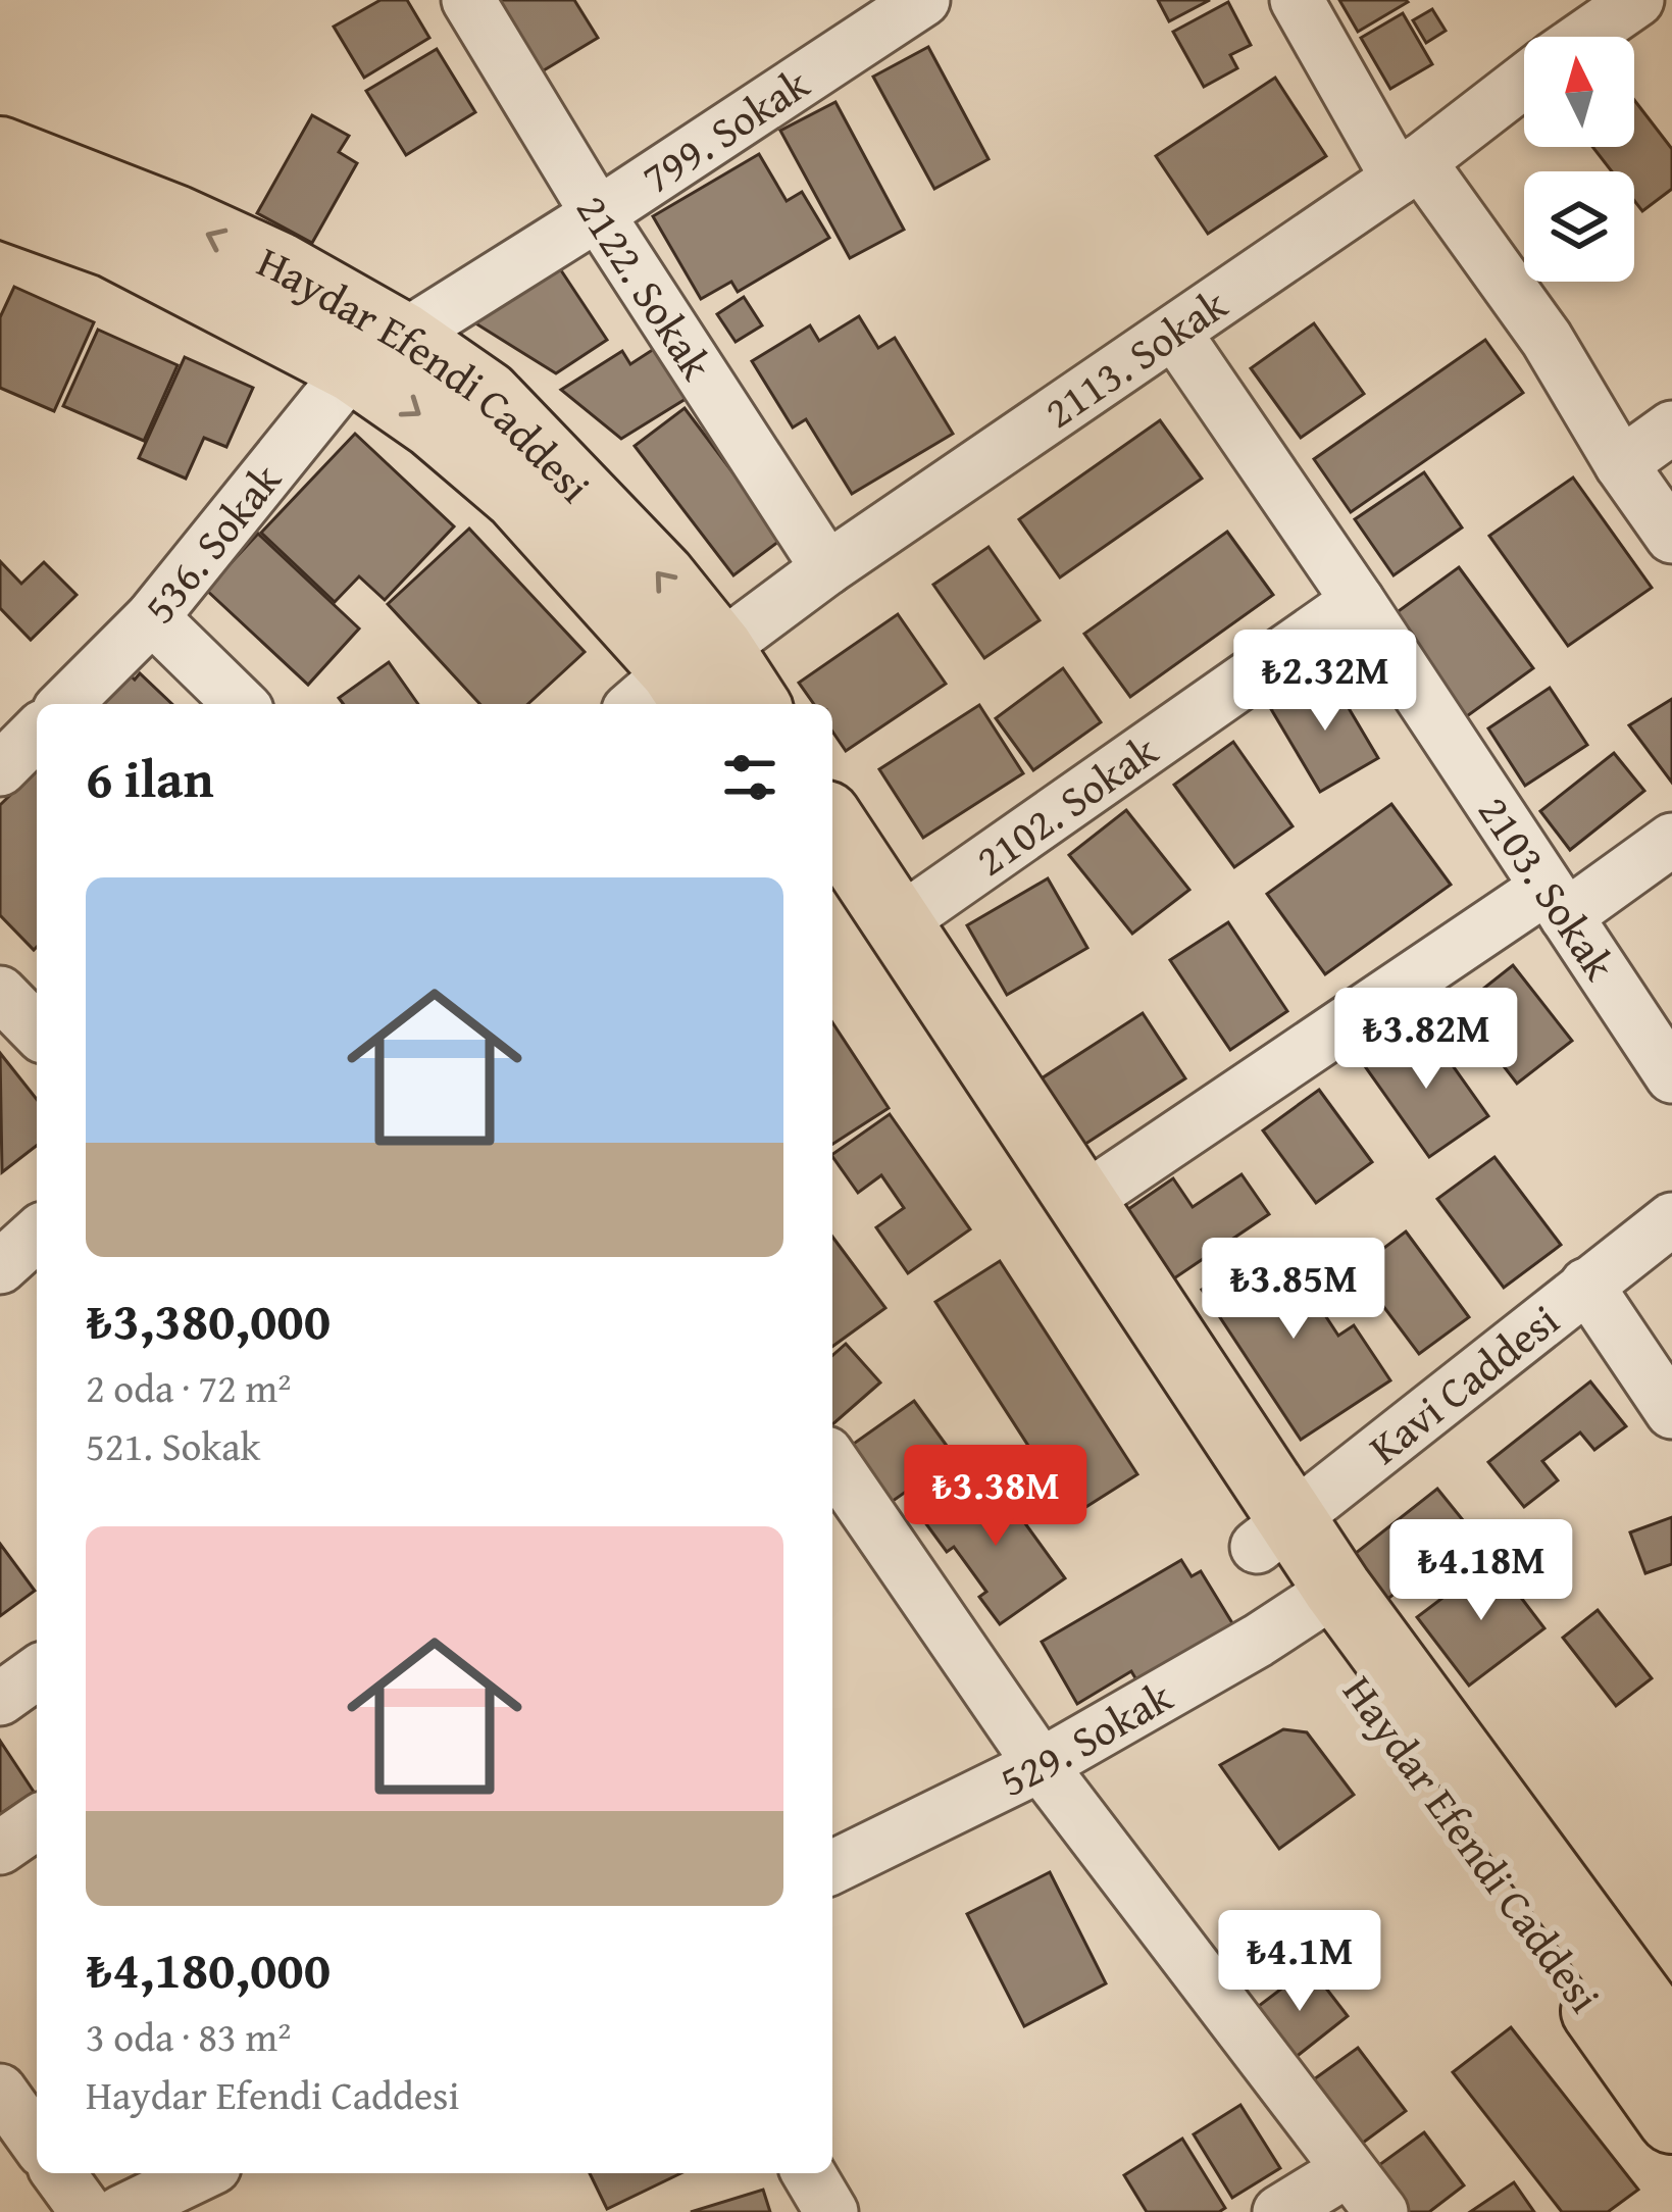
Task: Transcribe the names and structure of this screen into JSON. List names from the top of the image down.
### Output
{
  "streets": {
    "main road": ["Haydar Efendi Caddesi"],
    "street": [
      "799. Sokak",
      "2122. Sokak",
      "2113. Sokak",
      "536. Sokak",
      "2102. Sokak",
      "2103. Sokak",
      "Kavi Caddesi",
      "529. Sokak"
    ]
  },
  "crossings": [
    ["799. Sokak", "2122. Sokak"],
    ["799. Sokak", "Haydar Efendi Caddesi"],
    ["799. Sokak", "536. Sokak"],
    ["2122. Sokak", "2113. Sokak"],
    ["2113. Sokak", "Haydar Efendi Caddesi"],
    ["2113. Sokak", "2103. Sokak"],
    ["Haydar Efendi Caddesi", "536. Sokak"],
    ["Haydar Efendi Caddesi", "2102. Sokak"],
    ["Haydar Efendi Caddesi", "Kavi Caddesi"],
    ["Haydar Efendi Caddesi", "529. Sokak"],
    ["2102. Sokak", "2103. Sokak"]
  ],
  "north": "top",
  "page": {
    "price": [
      "₺2.32M",
      "₺3.82M",
      "₺3.85M",
      "₺3.38M",
      "₺4.18M",
      "₺4.1M"
    ],
    "heading": "6 ilan",
    "list": [
      {
        "name": "₺3,380,000",
        "note": "2 oda · 72 m² · 521. Sokak"
      },
      {
        "name": "₺4,180,000",
        "note": "3 oda · 83 m² · Haydar Efendi Caddesi"
      }
    ]
  }
}
